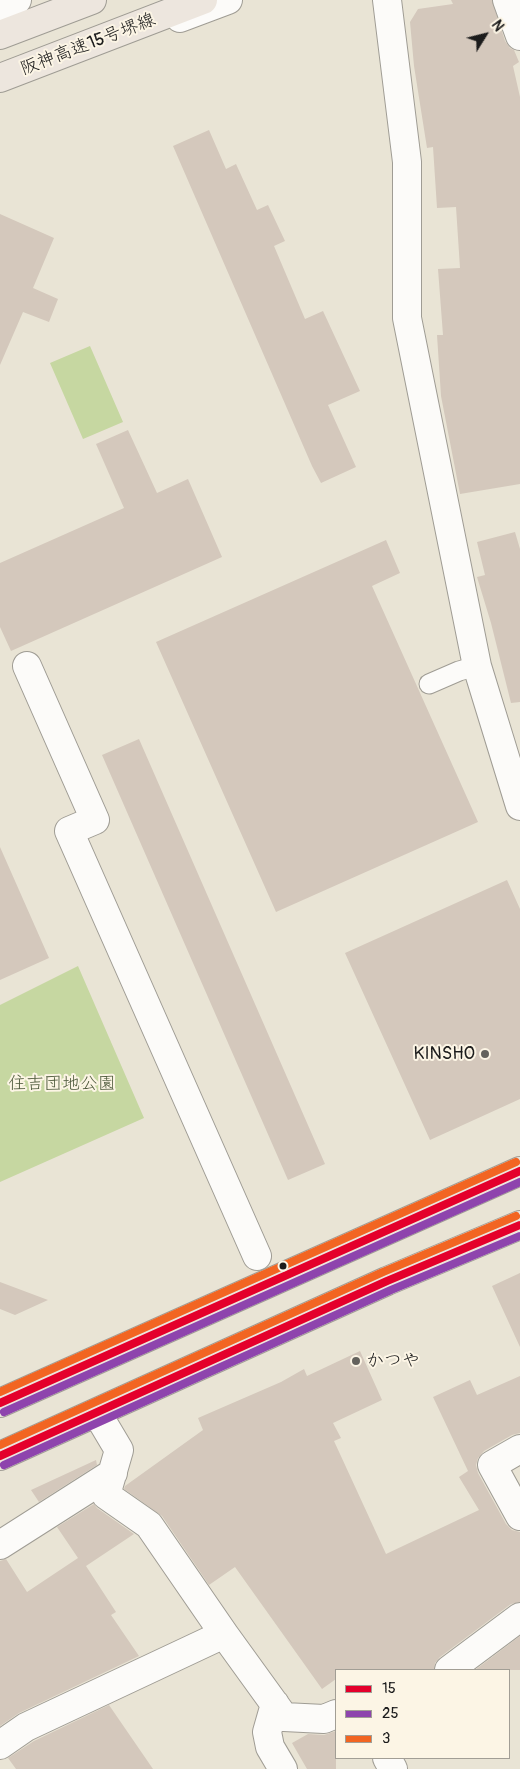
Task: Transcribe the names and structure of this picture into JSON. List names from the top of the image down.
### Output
{
  "streets": {
    "highway": ["阪神高速15号堺線"]
  },
  "parks": ["住吉団地公園"],
  "places": ["KINSHO", "かつや"],
  "lines": ["transit line 3", "transit line 15", "transit line 25"],
  "legend": ["15", "25", "3"],
  "north": "top right"
}
